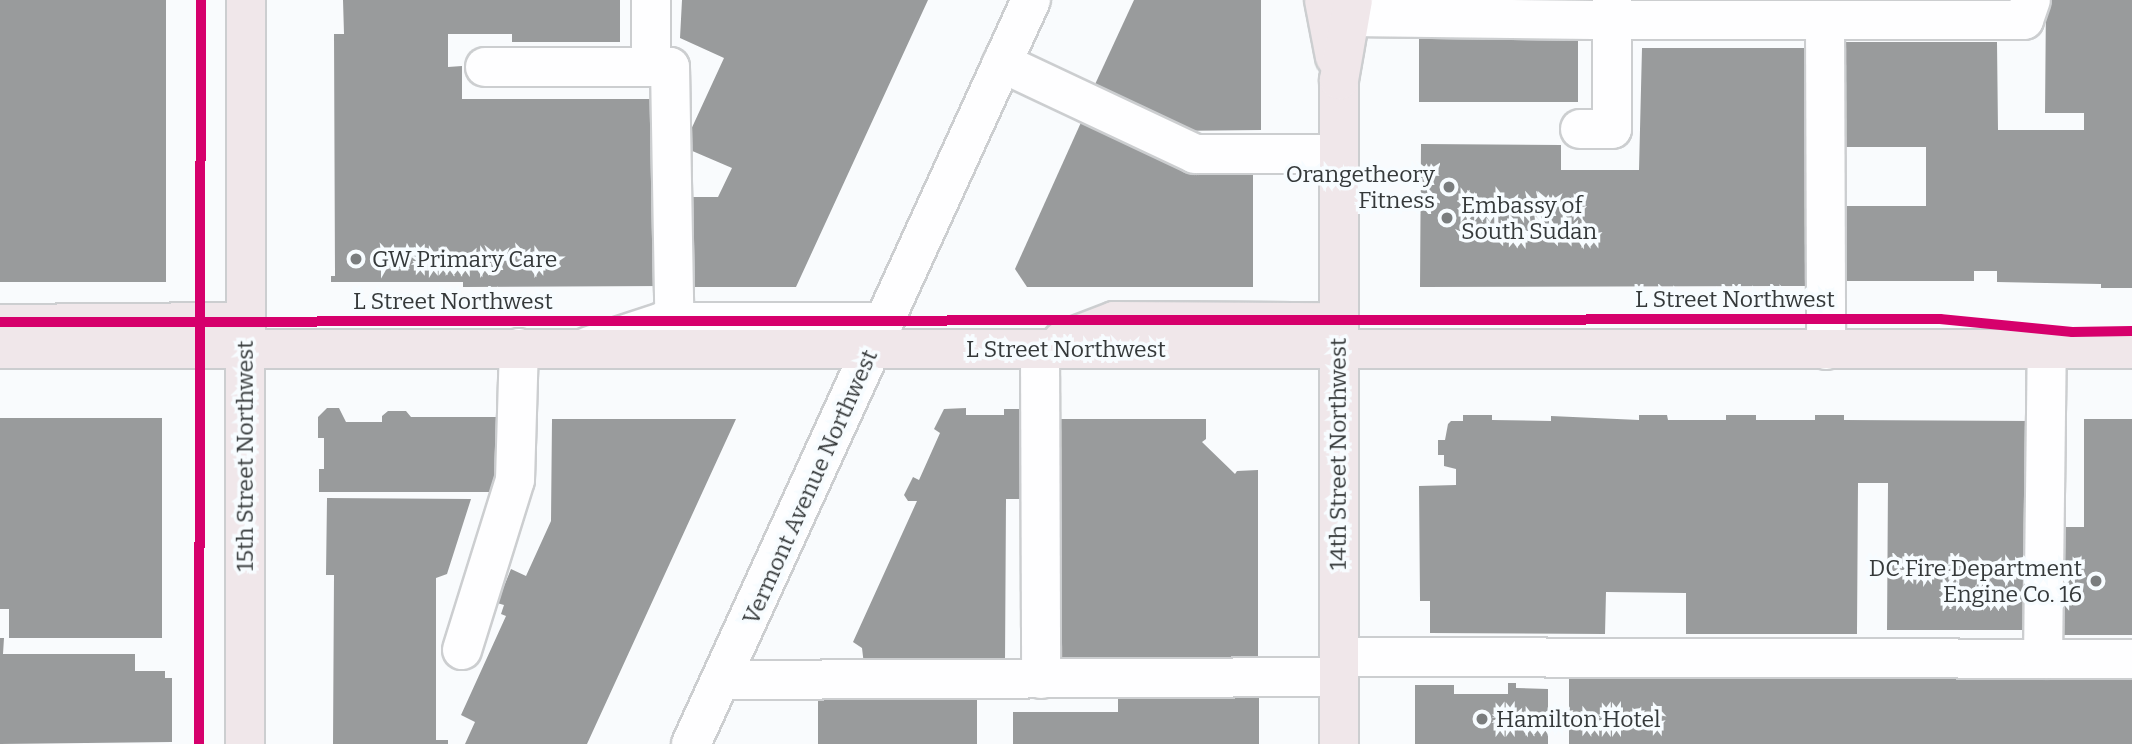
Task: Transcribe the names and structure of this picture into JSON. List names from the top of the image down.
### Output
{
  "streets": {
    "main road": ["L Street Northwest", "14th Street Northwest", "15th Street Northwest"],
    "street": ["Vermont Avenue Northwest"]
  },
  "crossings": [
    ["L Street Northwest", "14th Street Northwest"],
    ["L Street Northwest", "15th Street Northwest"],
    ["L Street Northwest", "Vermont Avenue Northwest"]
  ],
  "places": [
    "Orangetheory Fitness",
    "Embassy of South Sudan",
    "GW Primary Care",
    "DC Fire Department Engine Co. 16",
    "Hamilton Hotel"
  ]
}
